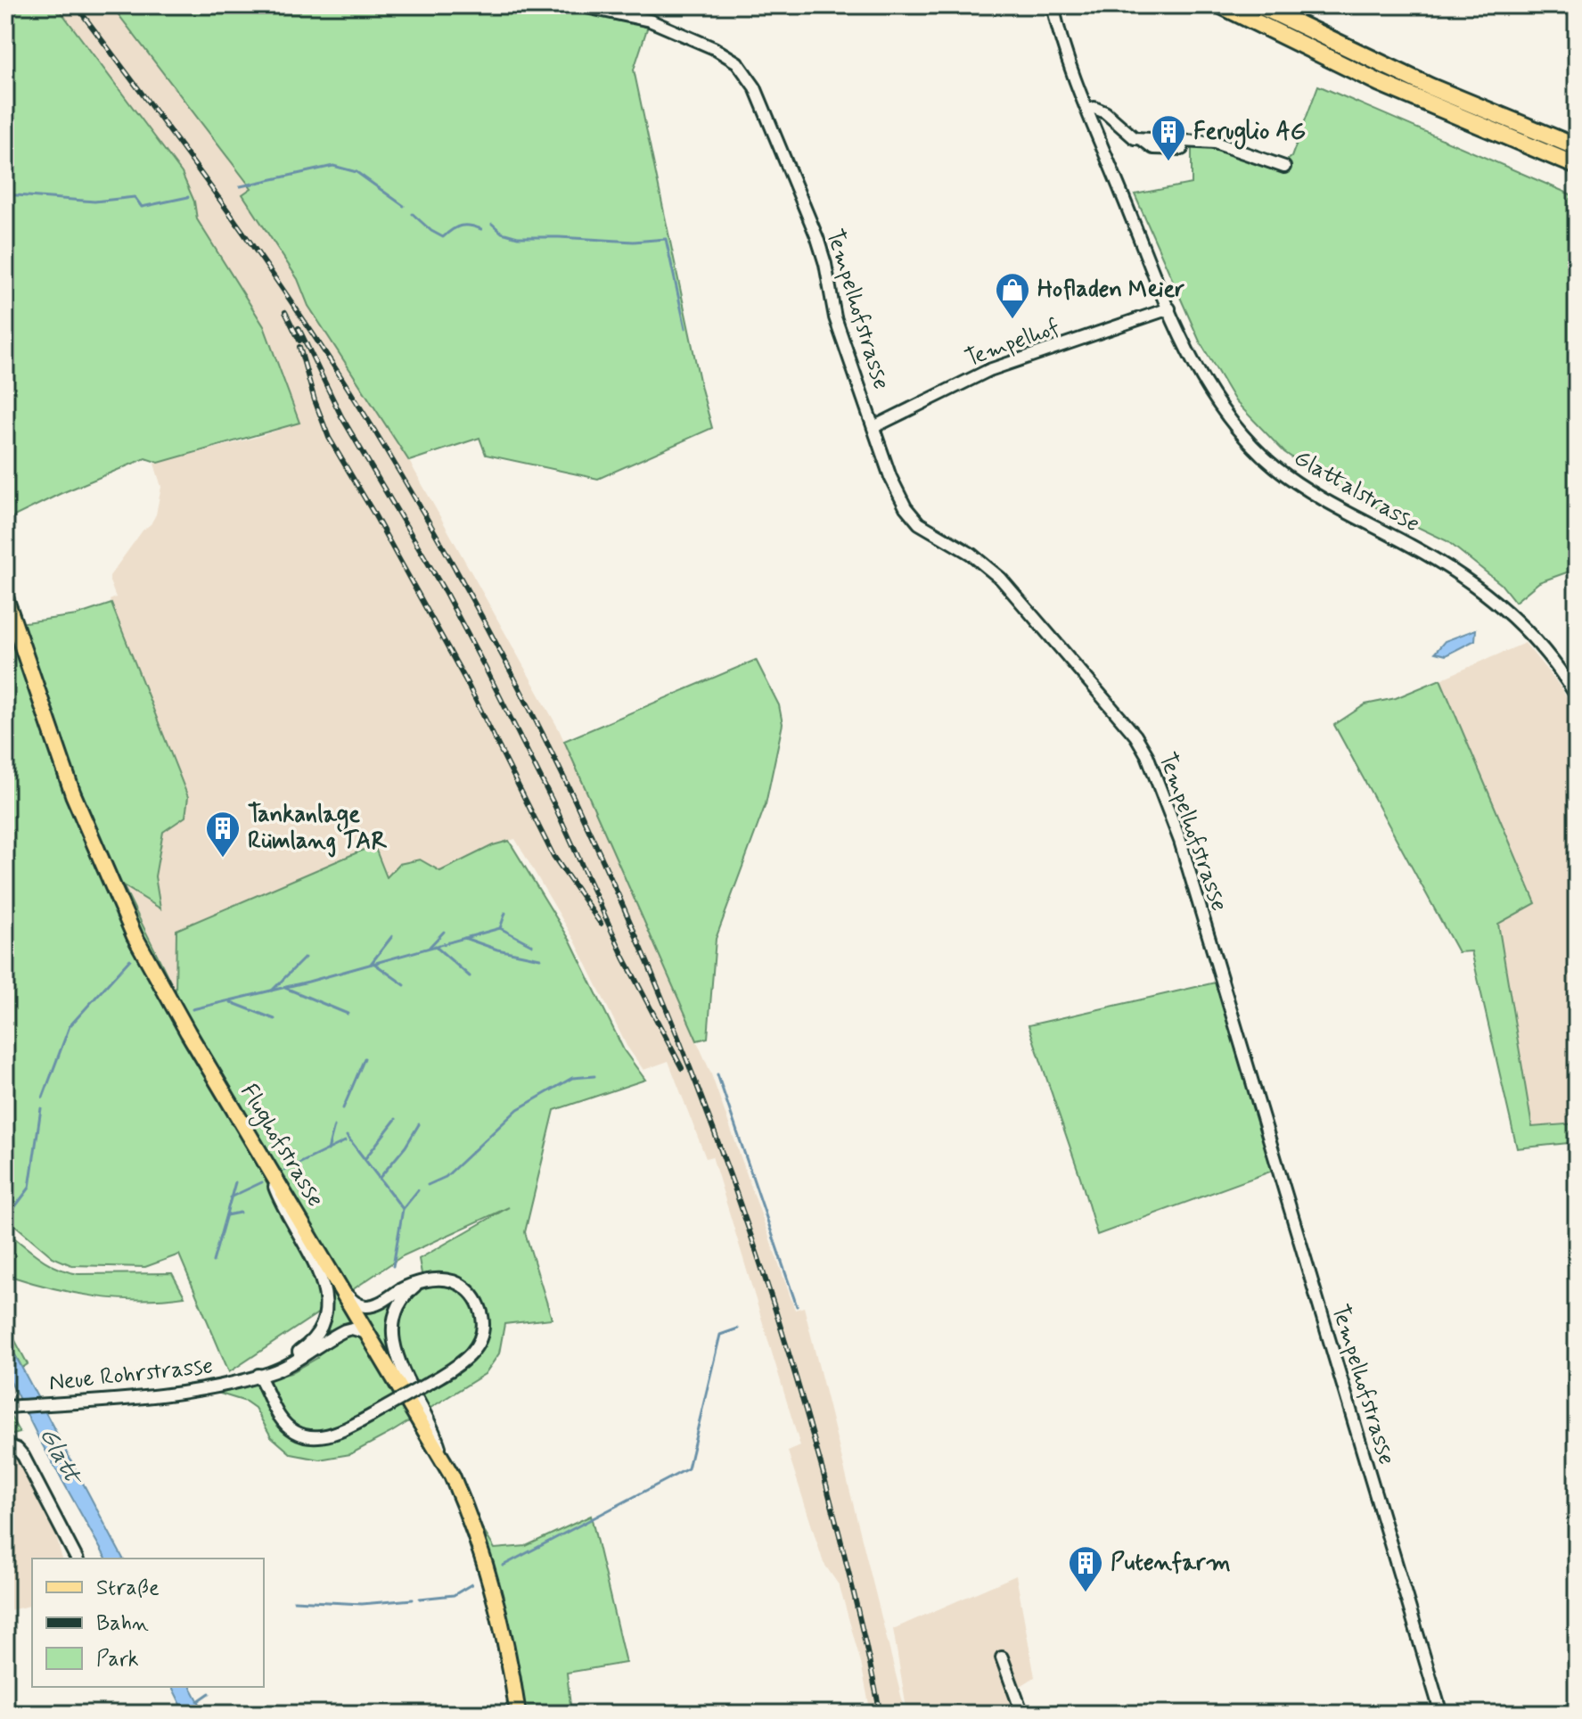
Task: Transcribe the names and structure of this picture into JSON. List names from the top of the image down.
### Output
{
  "streets": {
    "main road": ["Flughofstrasse"],
    "street": [
      "Tempelhofstrasse",
      "Tempelhof",
      "Glattalstrasse",
      "Neue Rohrstrasse"
    ]
  },
  "crossings": [
    ["Tempelhofstrasse", "Tempelhof"],
    ["Tempelhof", "Glattalstrasse"],
    ["Flughofstrasse", "Neue Rohrstrasse"]
  ],
  "water": ["Glatt"],
  "places": {
    "building": ["Feruglio AG", "Tankanlage Rümlang TAR", "Putenfarm"],
    "shop": ["Hofladen Meier"]
  },
  "legend": ["Straße", "Bahn", "Park"]
}
